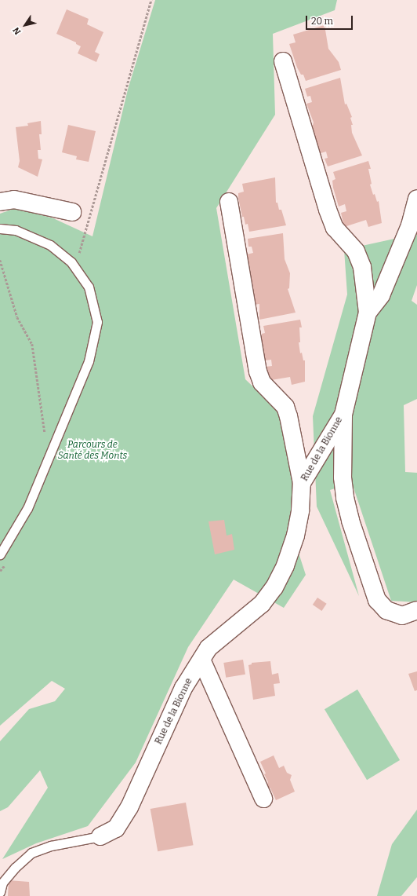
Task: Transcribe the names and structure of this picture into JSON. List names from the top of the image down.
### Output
{
  "streets": {
    "street": ["Rue de la Bionne"]
  },
  "parks": ["Parcours de Santé des Monts"],
  "scale_bar": "20 m",
  "north": "bottom left"
}
